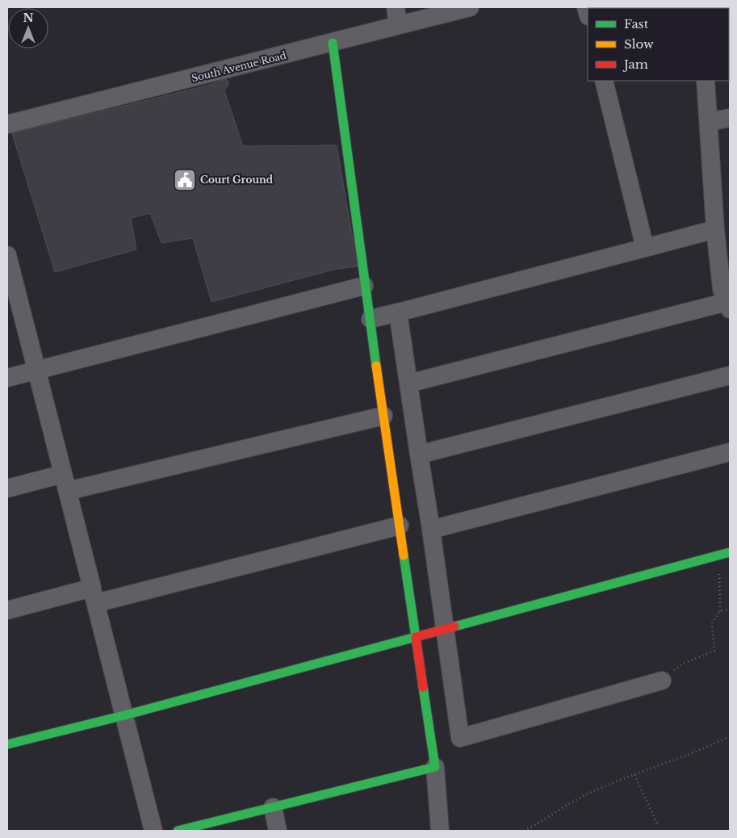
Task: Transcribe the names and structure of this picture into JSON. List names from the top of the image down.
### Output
{
  "streets": {
    "street": ["South Avenue Road"]
  },
  "places": {
    "public building": ["Court Ground"]
  },
  "legend": ["Fast", "Slow", "Jam"],
  "north": "top"
}
